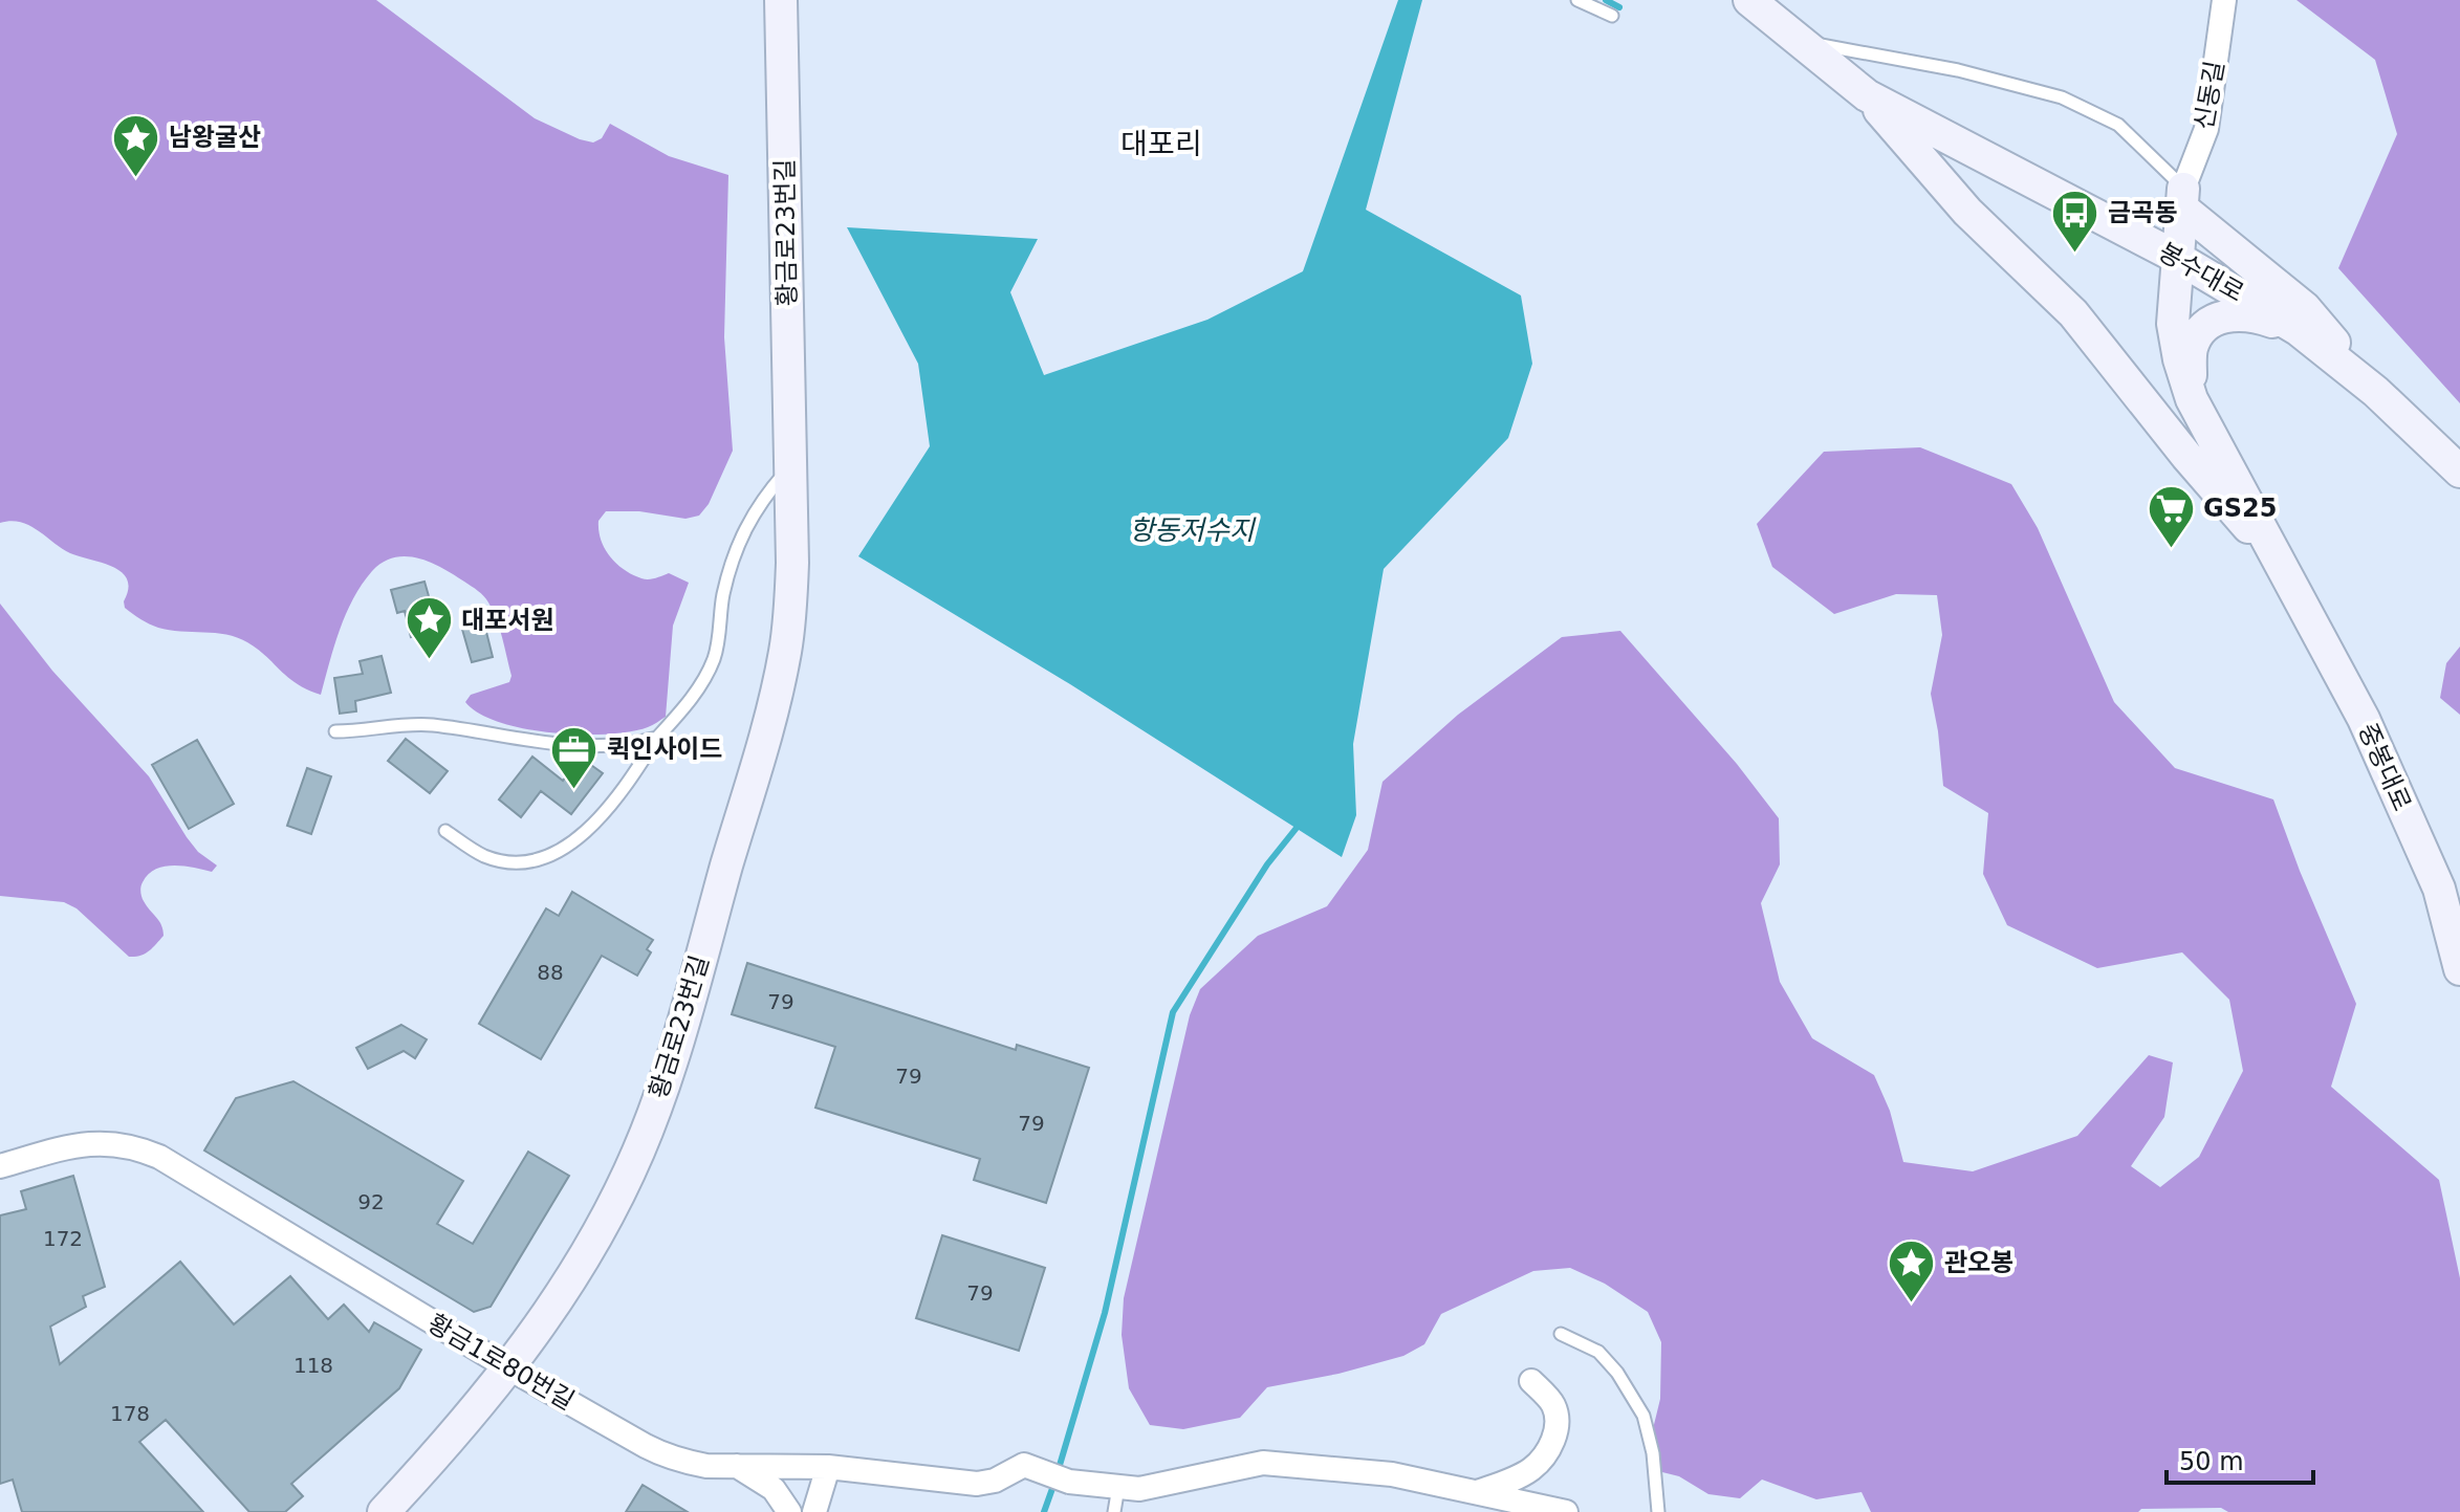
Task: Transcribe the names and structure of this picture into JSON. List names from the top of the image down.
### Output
{
  "streets": {
    "main road": ["황금로23번길", "봉수대로", "중봉대로"],
    "street": ["신동길", "황금1로80번길"]
  },
  "crossings": [
    ["황금로23번길", "황금1로80번길"]
  ],
  "districts": ["대포리"],
  "water": ["항동저수지"],
  "places": {
    "place": ["남왕굴산", "대포서원", "관오봉"],
    "bus stop": ["금곡동"],
    "supermarket": ["GS25"],
    "office": ["퀵인사이드"]
  },
  "house_numbers": [
    "88",
    "79",
    "79",
    "79",
    "92",
    "172",
    "79",
    "118",
    "178"
  ],
  "scale_bar": "50 m"
}
